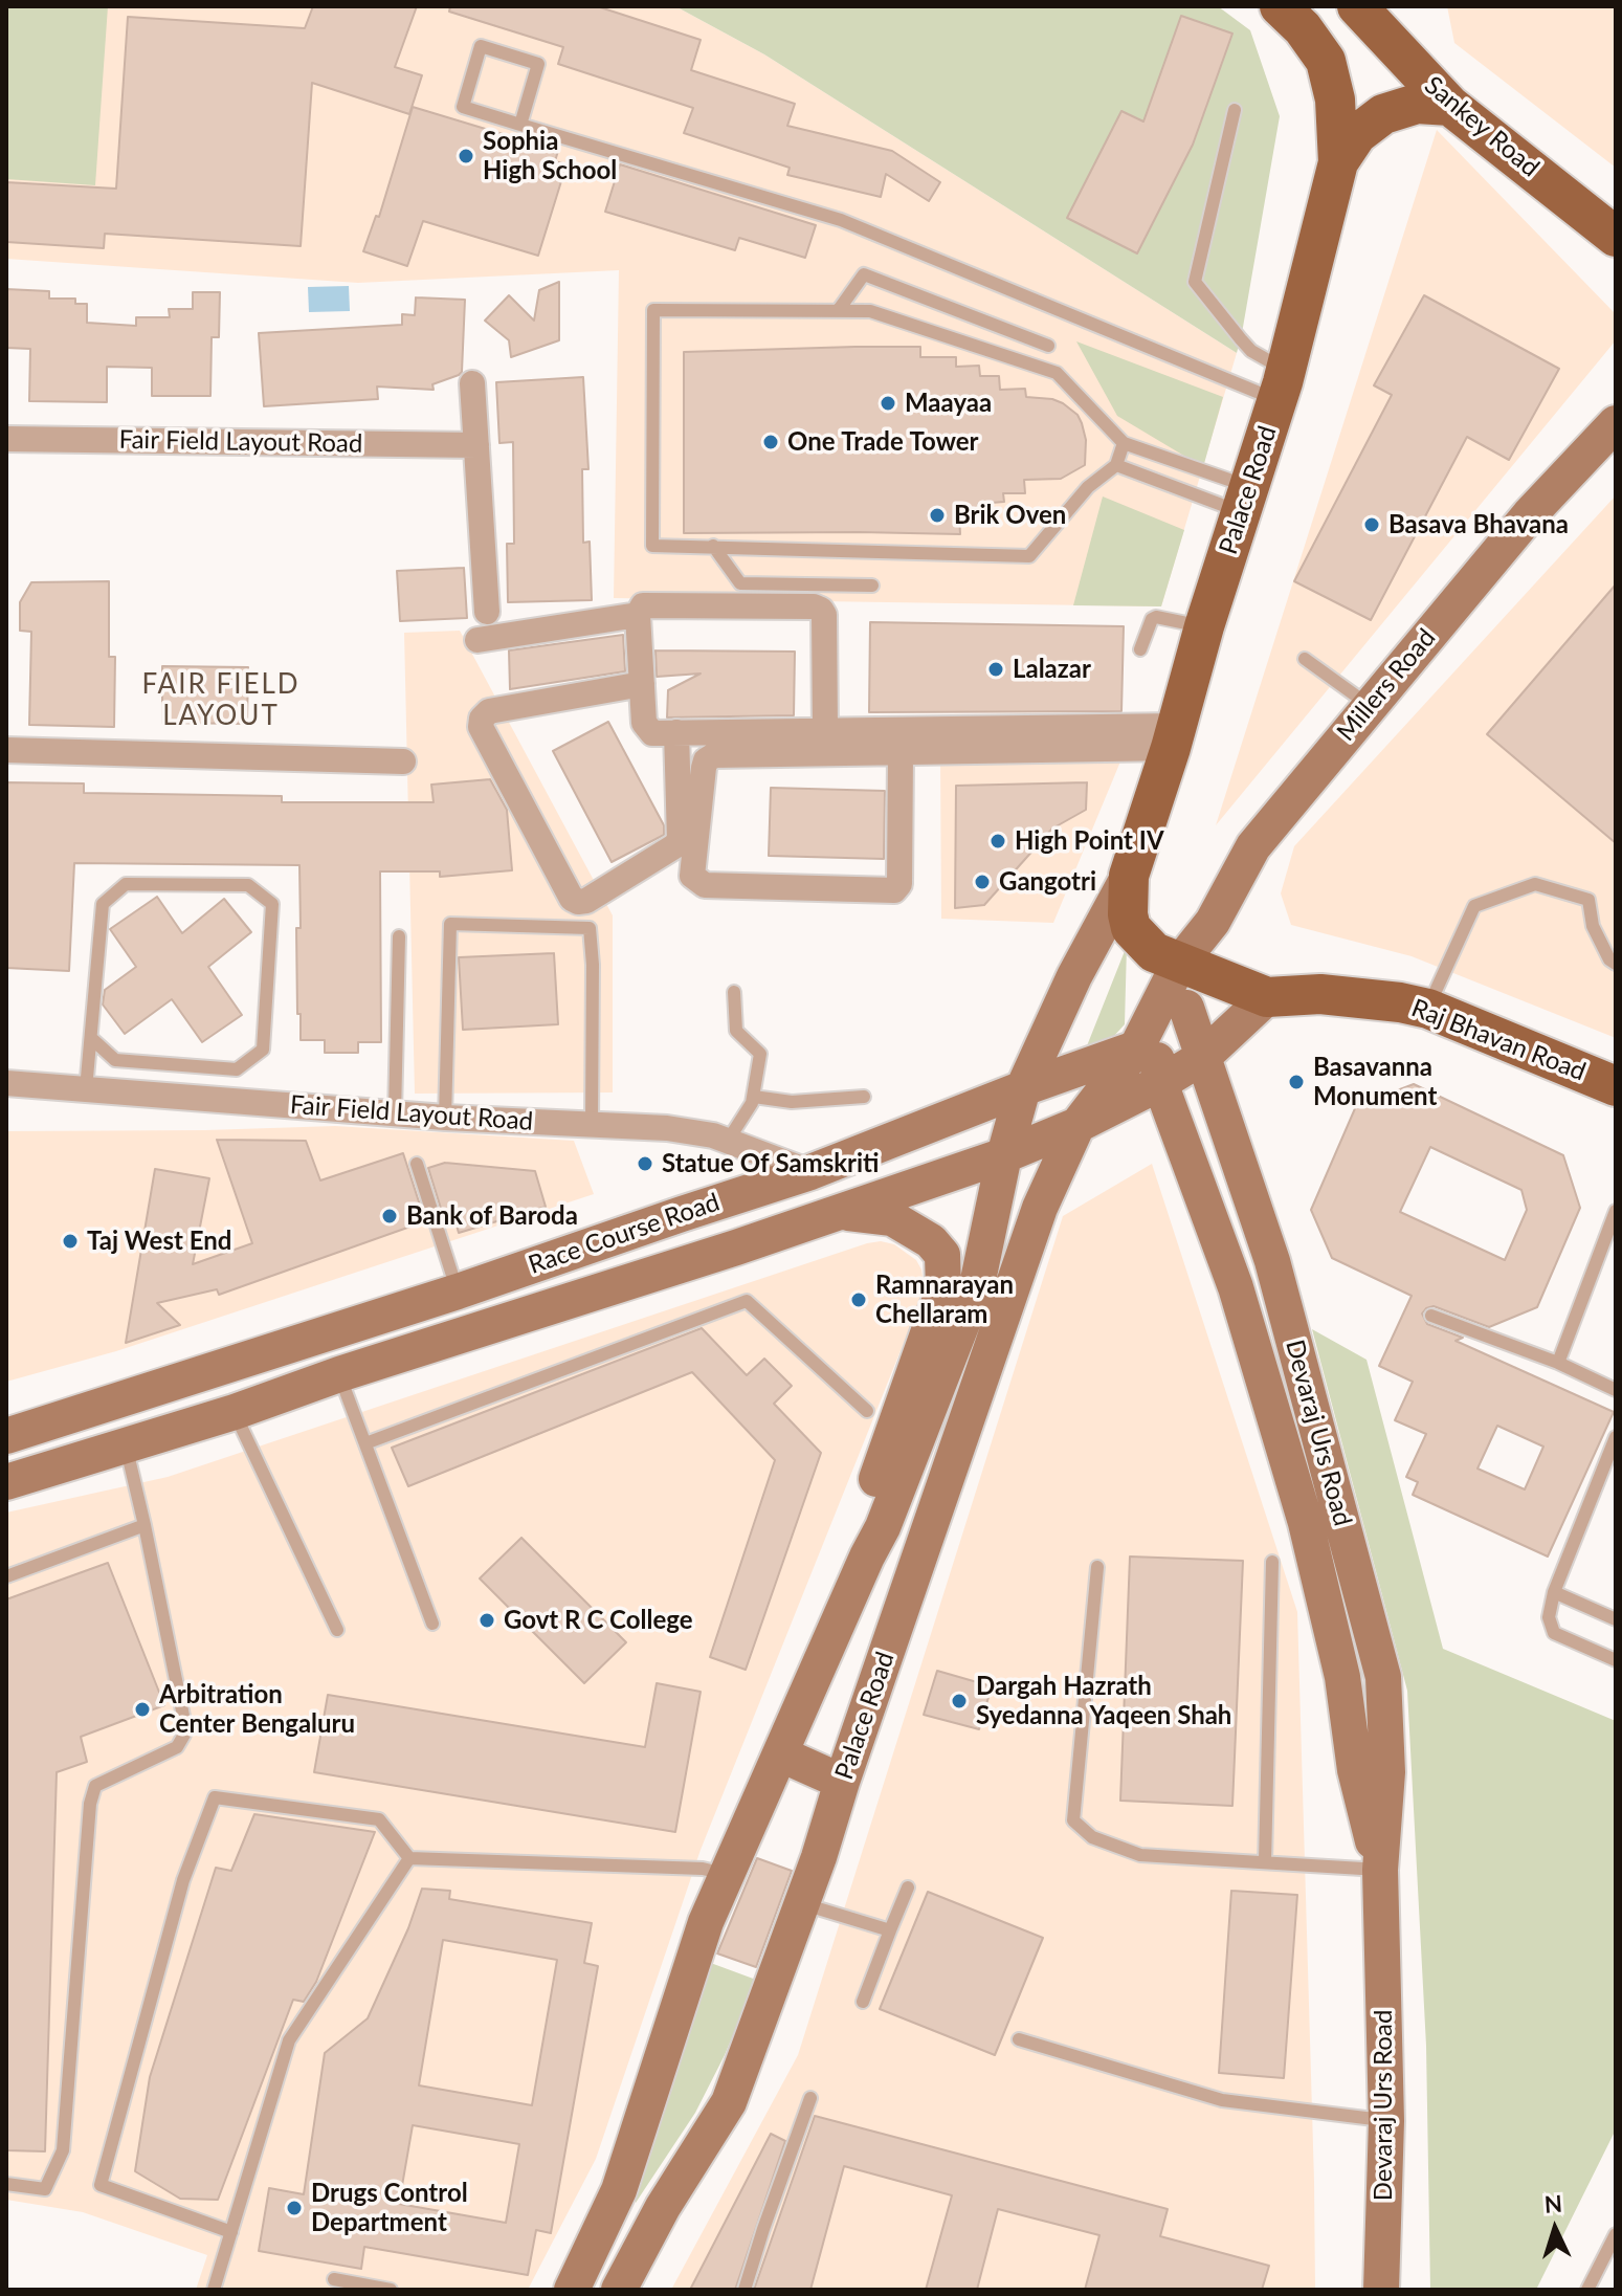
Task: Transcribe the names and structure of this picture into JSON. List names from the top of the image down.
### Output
{
  "streets": {
    "main road": [
      "Sankey Road",
      "Palace Road",
      "Millers Road",
      "Raj Bhavan Road",
      "Race Course Road",
      "Devaraj Urs Road"
    ],
    "street": ["Fair Field Layout Road"]
  },
  "crossings": [
    ["Fair Field Layout Road", "Race Course Road"],
    ["Palace Road", "Millers Road"],
    ["Palace Road", "Raj Bhavan Road"],
    ["Palace Road", "Race Course Road"],
    ["Palace Road", "Devaraj Urs Road"],
    ["Millers Road", "Race Course Road"],
    ["Race Course Road", "Devaraj Urs Road"]
  ],
  "districts": ["FAIR FIELD LAYOUT"],
  "places": [
    "Sophia High School",
    "Maayaa",
    "One Trade Tower",
    "Brik Oven",
    "Basava Bhavana",
    "Lalazar",
    "High Point IV",
    "Gangotri",
    "Basavanna Monument",
    "Statue Of Samskriti",
    "Bank of Baroda",
    "Taj West End",
    "Ramnarayan Chellaram",
    "Govt R C College",
    "Dargah Hazrath Syedanna Yaqeen Shah",
    "Arbitration Center Bengaluru",
    "Drugs Control Department"
  ],
  "north": "top"
}
